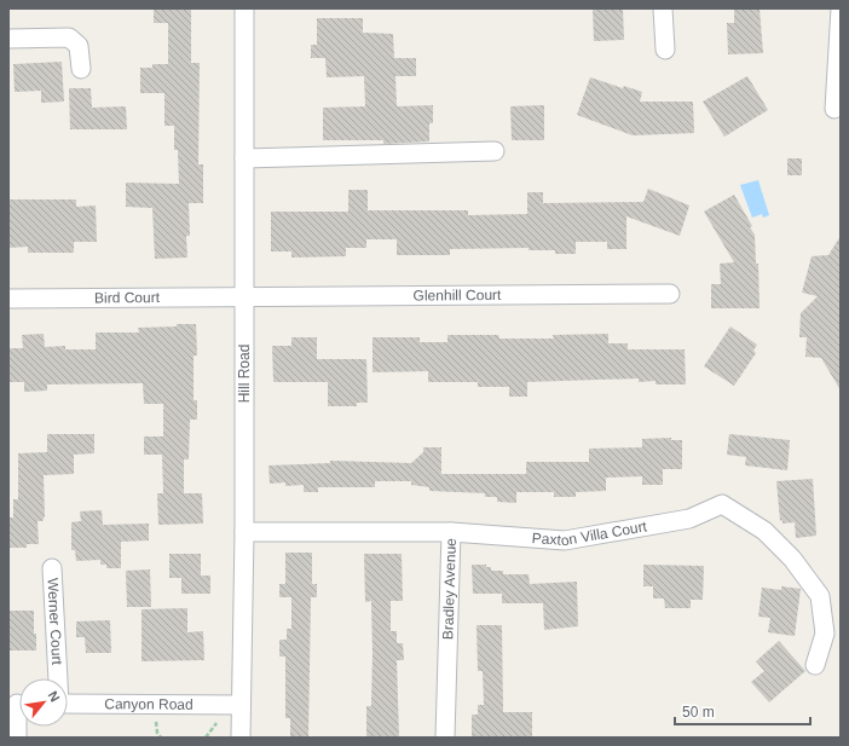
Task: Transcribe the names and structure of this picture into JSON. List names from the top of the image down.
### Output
{
  "streets": {
    "street": [
      "Glenhill Court",
      "Bird Court",
      "Hill Road",
      "Paxton Villa Court",
      "Bradley Avenue",
      "Werner Court",
      "Canyon Road"
    ]
  },
  "crossings": [
    ["Glenhill Court", "Bird Court"],
    ["Glenhill Court", "Hill Road"],
    ["Bird Court", "Hill Road"],
    ["Hill Road", "Bradley Avenue"],
    ["Hill Road", "Canyon Road"],
    ["Paxton Villa Court", "Bradley Avenue"]
  ],
  "scale_bar": "50 m",
  "north": "top right"
}
